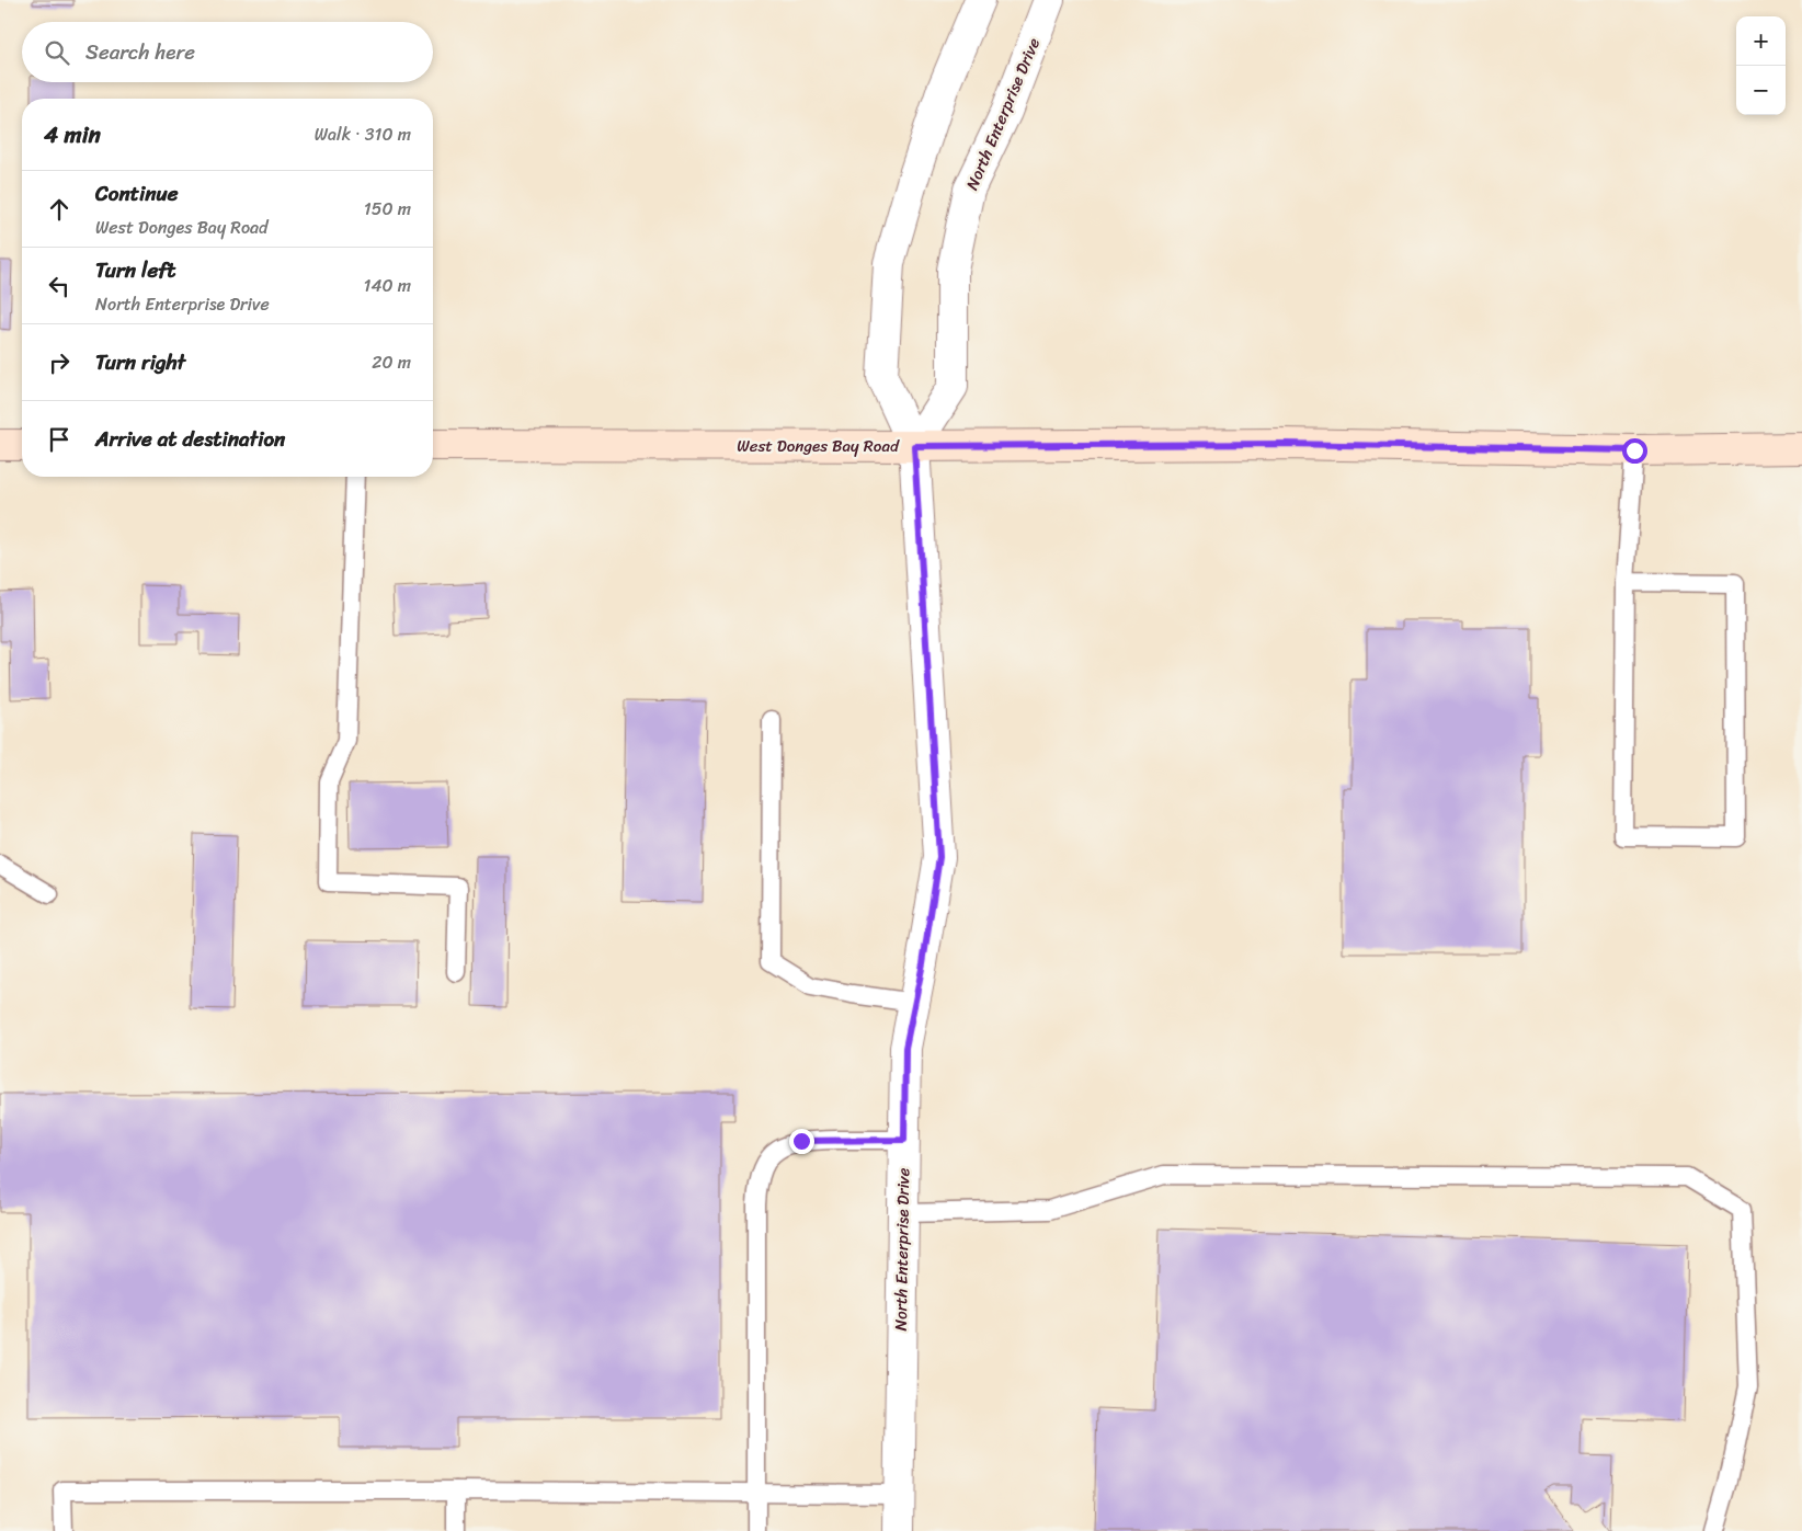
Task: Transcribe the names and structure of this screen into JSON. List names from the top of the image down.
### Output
{
  "streets": {
    "street": ["North Enterprise Drive", "West Donges Bay Road"]
  },
  "crossings": [
    ["North Enterprise Drive", "West Donges Bay Road"]
  ],
  "page": {
    "map_buttons": ["+", "−"],
    "search": "Search here",
    "heading": ["4 min", "Walk · 310 m"],
    "list": [
      ["Continue", "West Donges Bay Road", "150 m"],
      ["Turn left", "North Enterprise Drive", "140 m"],
      ["Turn right", "20 m"],
      "Arrive at destination"
    ]
  }
}
